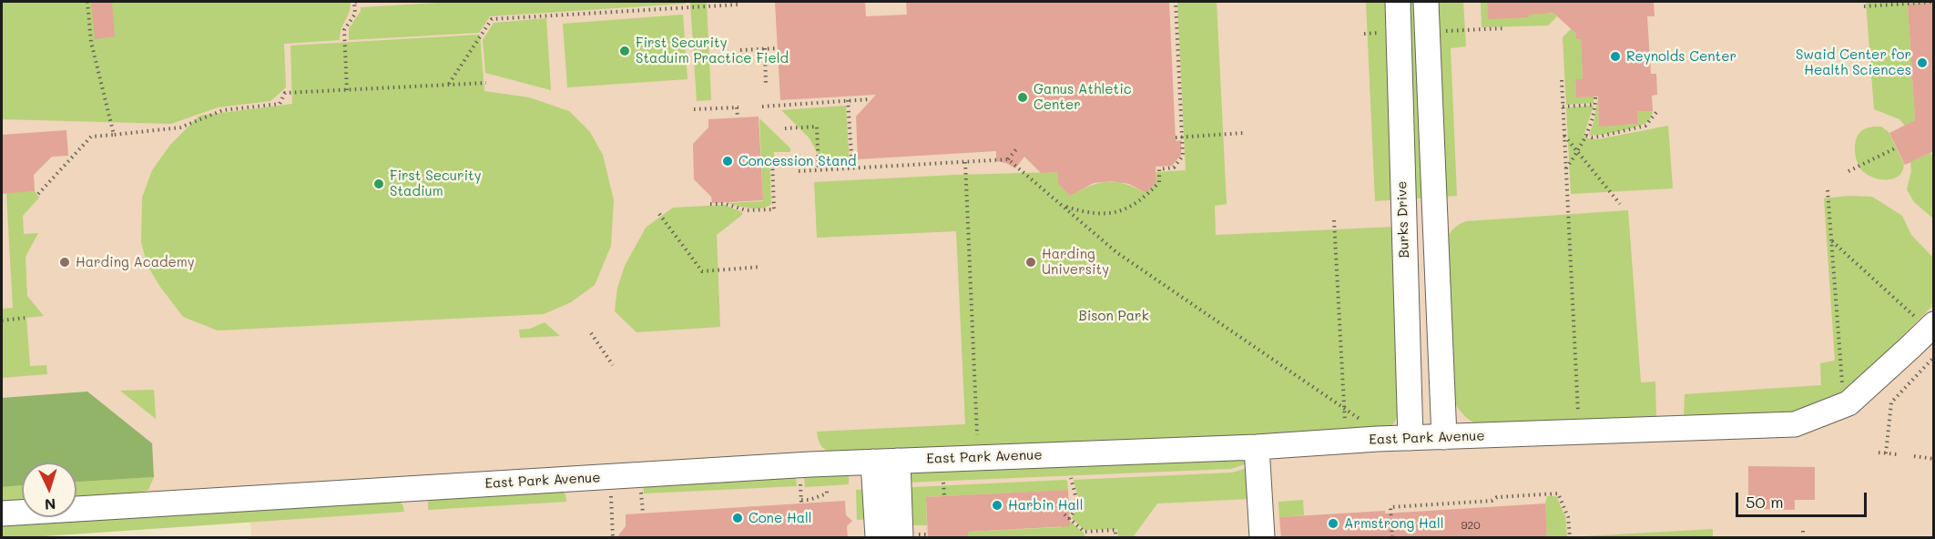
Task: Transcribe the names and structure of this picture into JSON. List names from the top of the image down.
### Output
{
  "streets": {
    "street": ["Burks Drive", "East Park Avenue"]
  },
  "crossings": [
    ["Burks Drive", "East Park Avenue"]
  ],
  "parks": ["Bison Park"],
  "places": [
    "First Security Staduim Practice Field",
    "Reynolds Center",
    "Swaid Center for Health Sciences",
    "Ganus Athletic Center",
    "Concession Stand",
    "First Security Stadium",
    "Harding Academy",
    "Harding University",
    "Harbin Hall",
    "Cone Hall",
    "Armstrong Hall"
  ],
  "house_numbers": ["920"],
  "scale_bar": "50 m",
  "north": "bottom"
}
